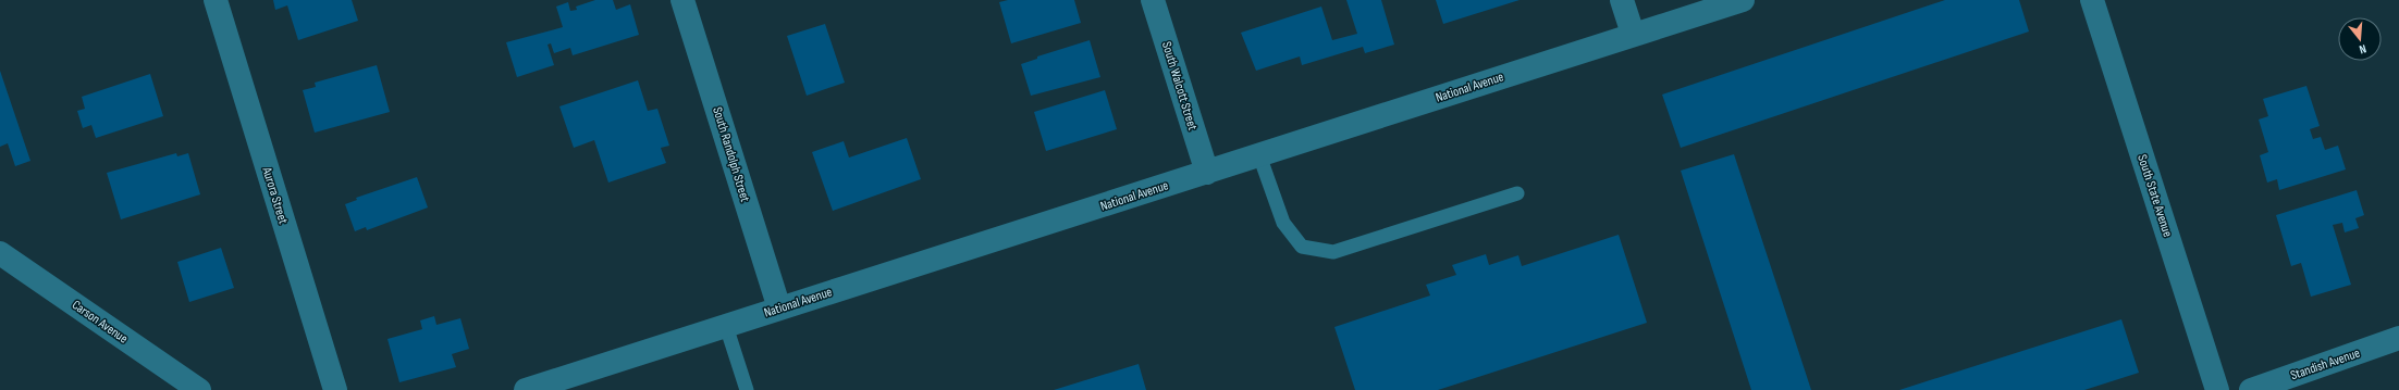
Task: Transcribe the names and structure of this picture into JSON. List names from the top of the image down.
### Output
{
  "streets": {
    "street": [
      "South Walcott Street",
      "National Avenue",
      "South Randolph Street",
      "Aurora Street",
      "South State Avenue",
      "Carson Avenue",
      "Standish Avenue"
    ]
  },
  "crossings": [
    ["South Walcott Street", "National Avenue"],
    ["National Avenue", "South Randolph Street"]
  ],
  "north": "bottom"
}
